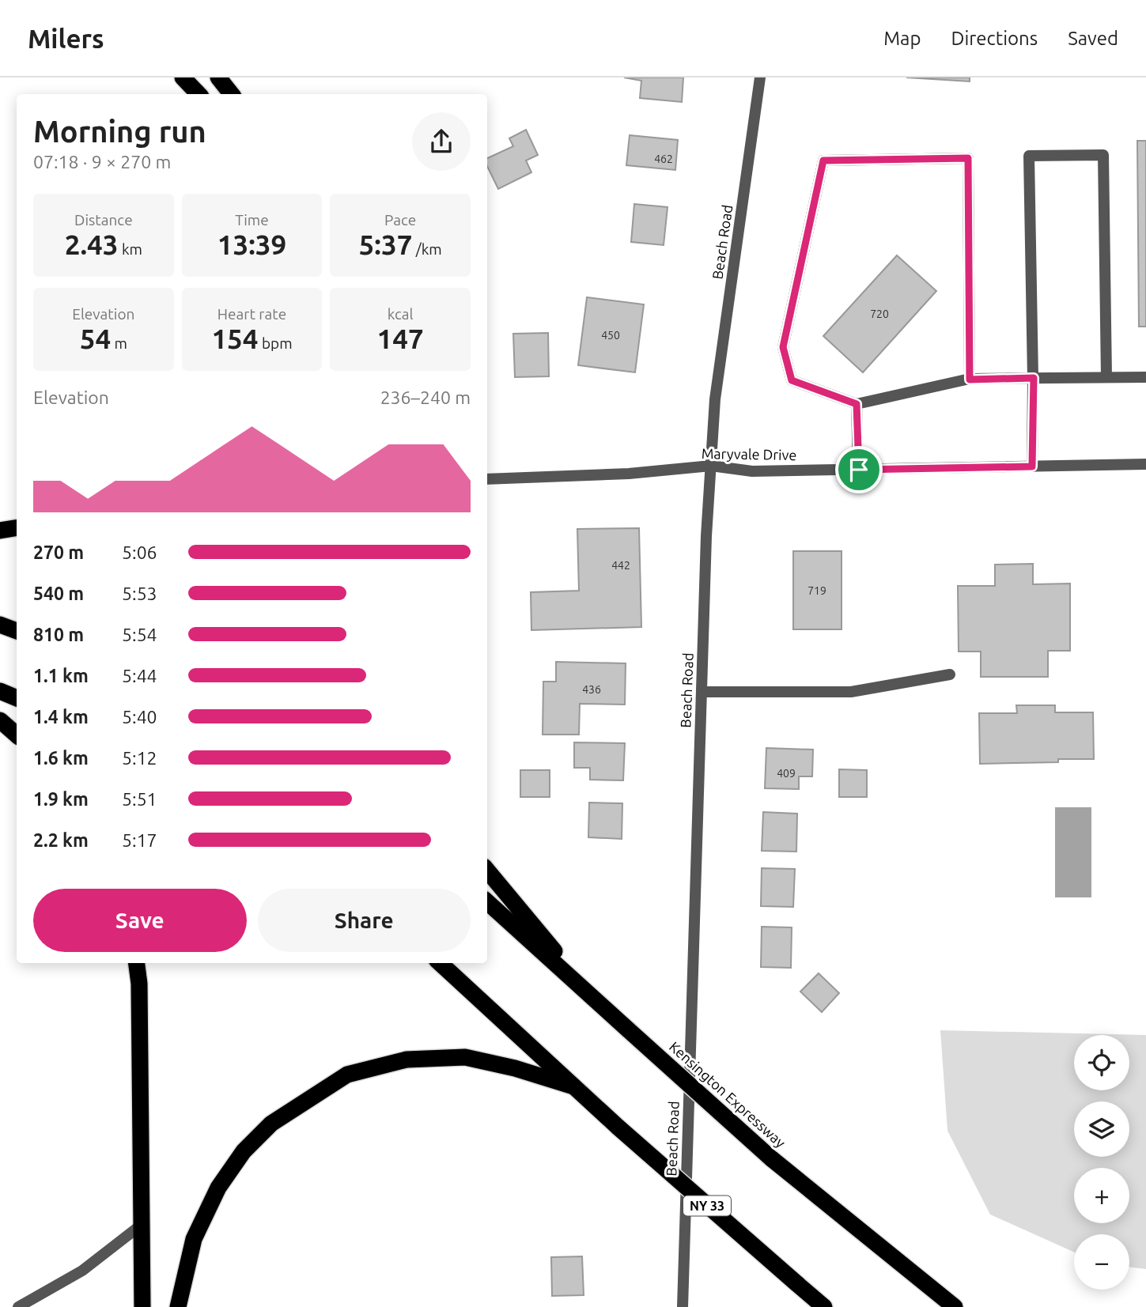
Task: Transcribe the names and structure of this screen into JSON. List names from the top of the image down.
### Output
{
  "streets": {
    "highway": ["Kensington Expressway", "NY 33"],
    "street": ["Beach Road", "Maryvale Drive"]
  },
  "crossings": [
    ["Beach Road", "Maryvale Drive"]
  ],
  "house_numbers": [
    "462",
    "720",
    "450",
    "442",
    "719",
    "436",
    "409"
  ],
  "page": {
    "header": "Milers",
    "nav": ["Map", "Directions", "Saved"],
    "heading": ["Morning run", "07:18 · 9 × 270 m"],
    "stats": [
      ["Distance", "2.43 km"],
      ["Time", "13:39"],
      ["Pace", "5:37 /km"],
      ["Elevation", "54 m"],
      ["Heart rate", "154 bpm"],
      ["kcal", "147"]
    ],
    "chart": ["Elevation", "236–240 m"],
    "list": [
      {
        "name": "270 m",
        "note": "5:06"
      },
      {
        "name": "540 m",
        "note": "5:53"
      },
      {
        "name": "810 m",
        "note": "5:54"
      },
      {
        "name": "1.1 km",
        "note": "5:44"
      },
      {
        "name": "1.4 km",
        "note": "5:40"
      },
      {
        "name": "1.6 km",
        "note": "5:12"
      },
      {
        "name": "1.9 km",
        "note": "5:51"
      },
      {
        "name": "2.2 km",
        "note": "5:17"
      }
    ],
    "buttons": ["Save", "Share"],
    "map_buttons": ["+", "−"]
  }
}
